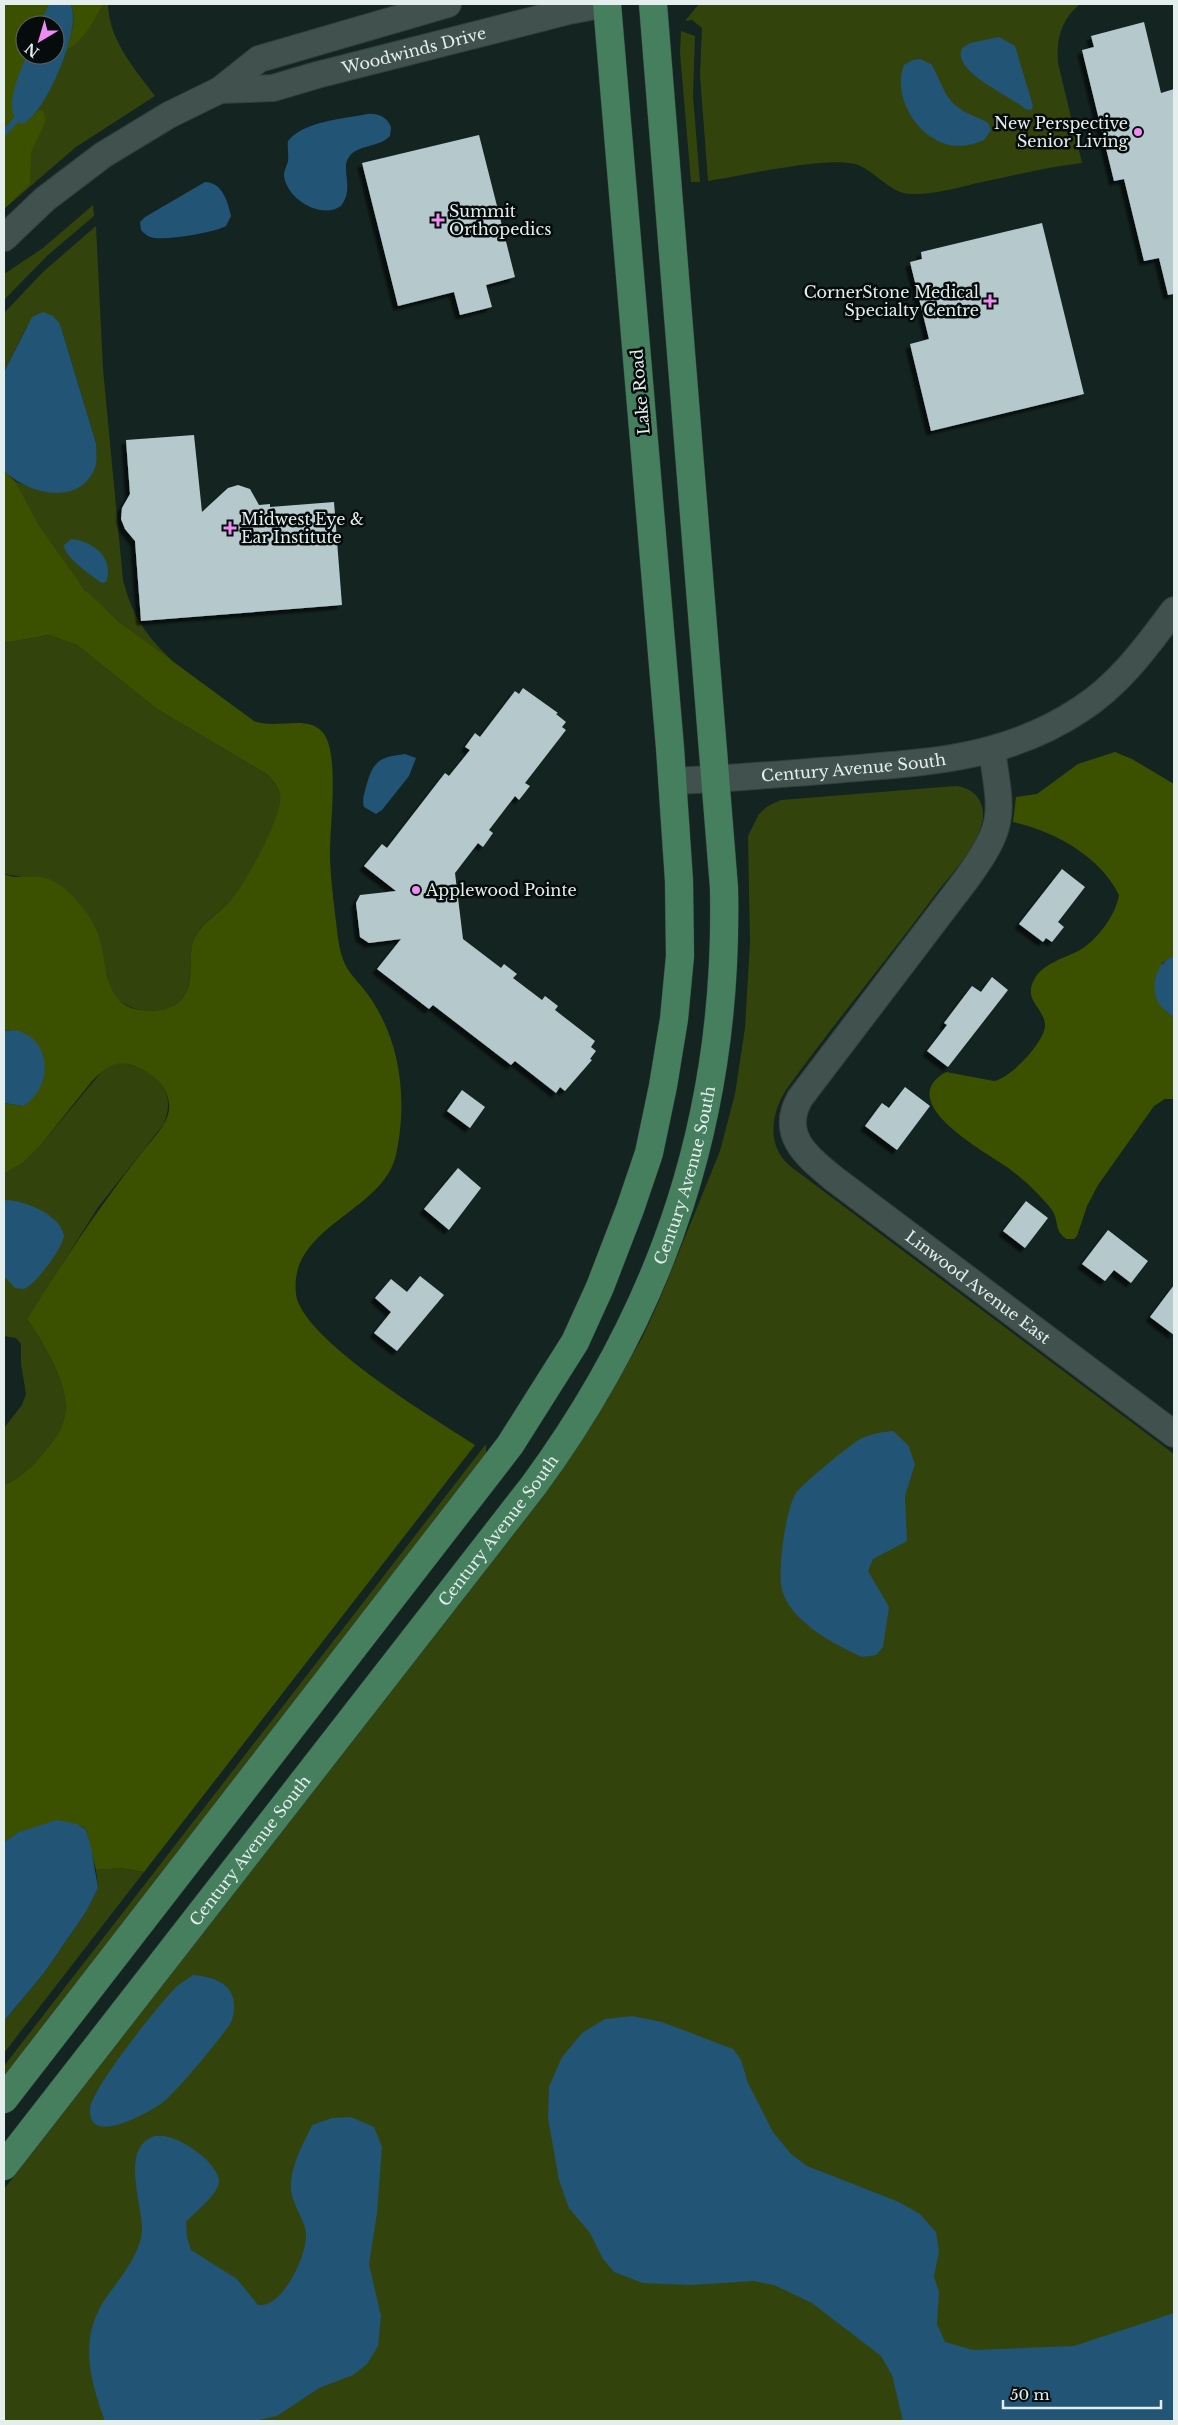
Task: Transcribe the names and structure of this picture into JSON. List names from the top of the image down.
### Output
{
  "streets": {
    "main road": ["Lake Road", "Century Avenue South"],
    "street": ["Woodwinds Drive", "Linwood Avenue East"]
  },
  "crossings": [
    ["Woodwinds Drive", "Lake Road"],
    ["Lake Road", "Century Avenue South"],
    ["Century Avenue South", "Linwood Avenue East"]
  ],
  "places": {
    "other": ["New Perspective Senior Living", "Applewood Pointe"],
    "health": ["Summit Orthopedics", "CornerStone Medical Specialty Centre", "Midwest Eye & Ear Institute"]
  },
  "scale_bar": "50 m",
  "north": "bottom left"
}
